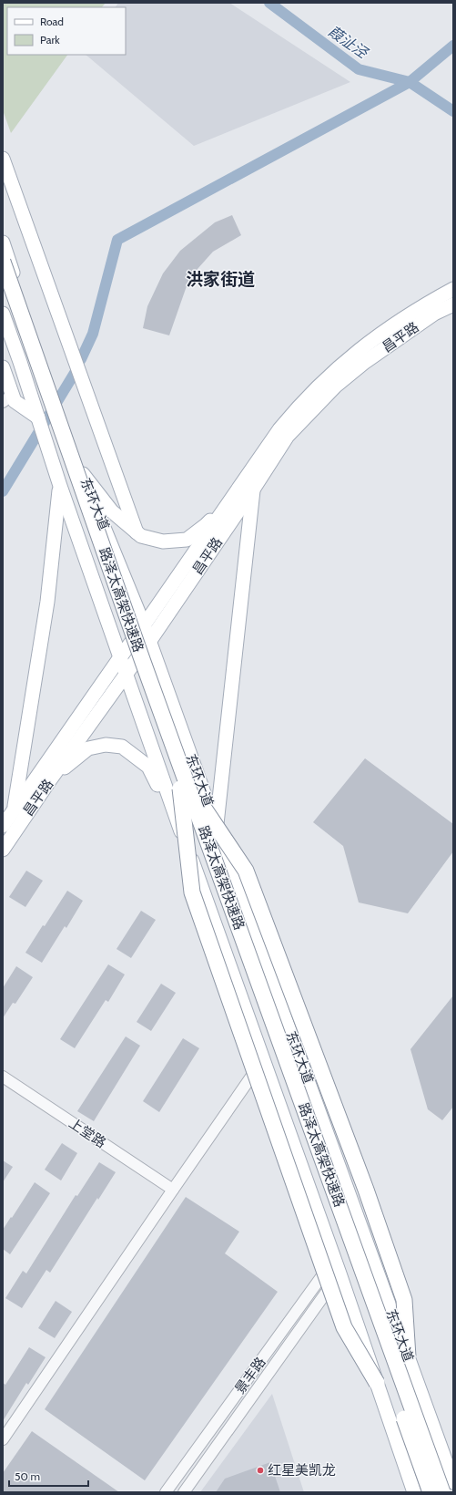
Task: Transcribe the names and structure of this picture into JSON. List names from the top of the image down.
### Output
{
  "streets": {
    "highway": ["路泽太高架快速路"],
    "main road": ["昌平路", "东环大道"],
    "street": ["上堂路", "景丰路"]
  },
  "crossings": [
    ["昌平路", "东环大道"],
    ["东环大道", "景丰路"]
  ],
  "districts": ["洪家街道"],
  "water": ["葭沚泾"],
  "places": ["红星美凯龙"],
  "legend": ["Road", "Park"],
  "scale_bar": "50 m"
}
